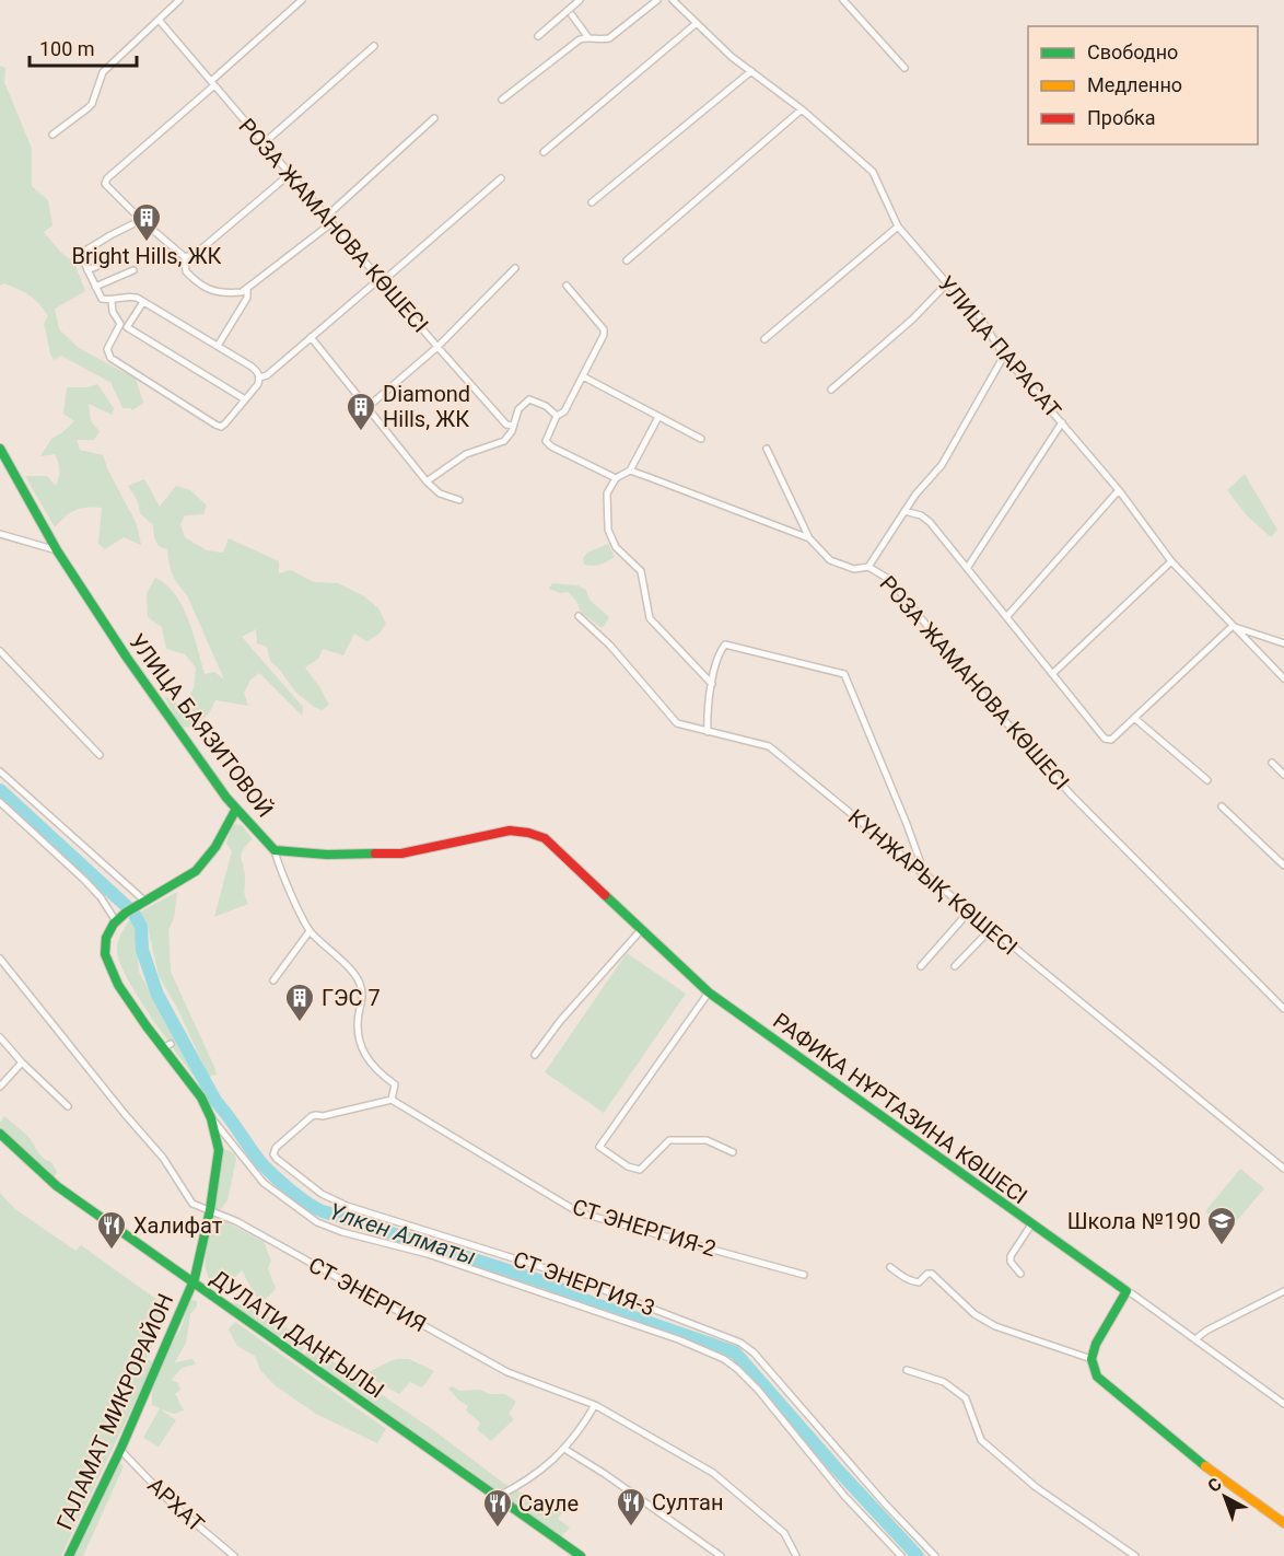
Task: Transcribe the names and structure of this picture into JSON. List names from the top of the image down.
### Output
{
  "streets": {
    "street": [
      "РОЗА ЖАМАНОВА КӨШЕСІ",
      "УЛИЦА ПАРАСАТ",
      "УЛИЦА БАЯЗИТОВОЙ",
      "КҮНЖАРЫҚ КӨШЕСІ",
      "РАФИКА НҰРТАЗИНА КӨШЕСІ",
      "СТ ЭНЕРГИЯ-2",
      "СТ ЭНЕРГИЯ-3",
      "СТ ЭНЕРГИЯ",
      "ДУЛАТИ ДАҢҒЫЛЫ",
      "ГАЛАМАТ МИКРОРАЙОН",
      "АРХАТ"
    ]
  },
  "crossings": [
    ["УЛИЦА БАЯЗИТОВОЙ", "РАФИКА НҰРТАЗИНА КӨШЕСІ"],
    ["СТ ЭНЕРГИЯ-2", "СТ ЭНЕРГИЯ-3"],
    ["СТ ЭНЕРГИЯ", "ГАЛАМАТ МИКРОРАЙОН"],
    ["ДУЛАТИ ДАҢҒЫЛЫ", "ГАЛАМАТ МИКРОРАЙОН"],
    ["ГАЛАМАТ МИКРОРАЙОН", "АРХАТ"]
  ],
  "water": ["Үлкен Алматы"],
  "places": {
    "building": ["Bright Hills, ЖК", "Diamond Hills, ЖК", "ГЭС 7"],
    "school or university": ["Школа №190"],
    "restaurant": ["Халифат", "Султан", "Сауле"]
  },
  "legend": ["Свободно", "Медленно", "Пробка"],
  "scale_bar": "100 m",
  "north": "top left"
}
